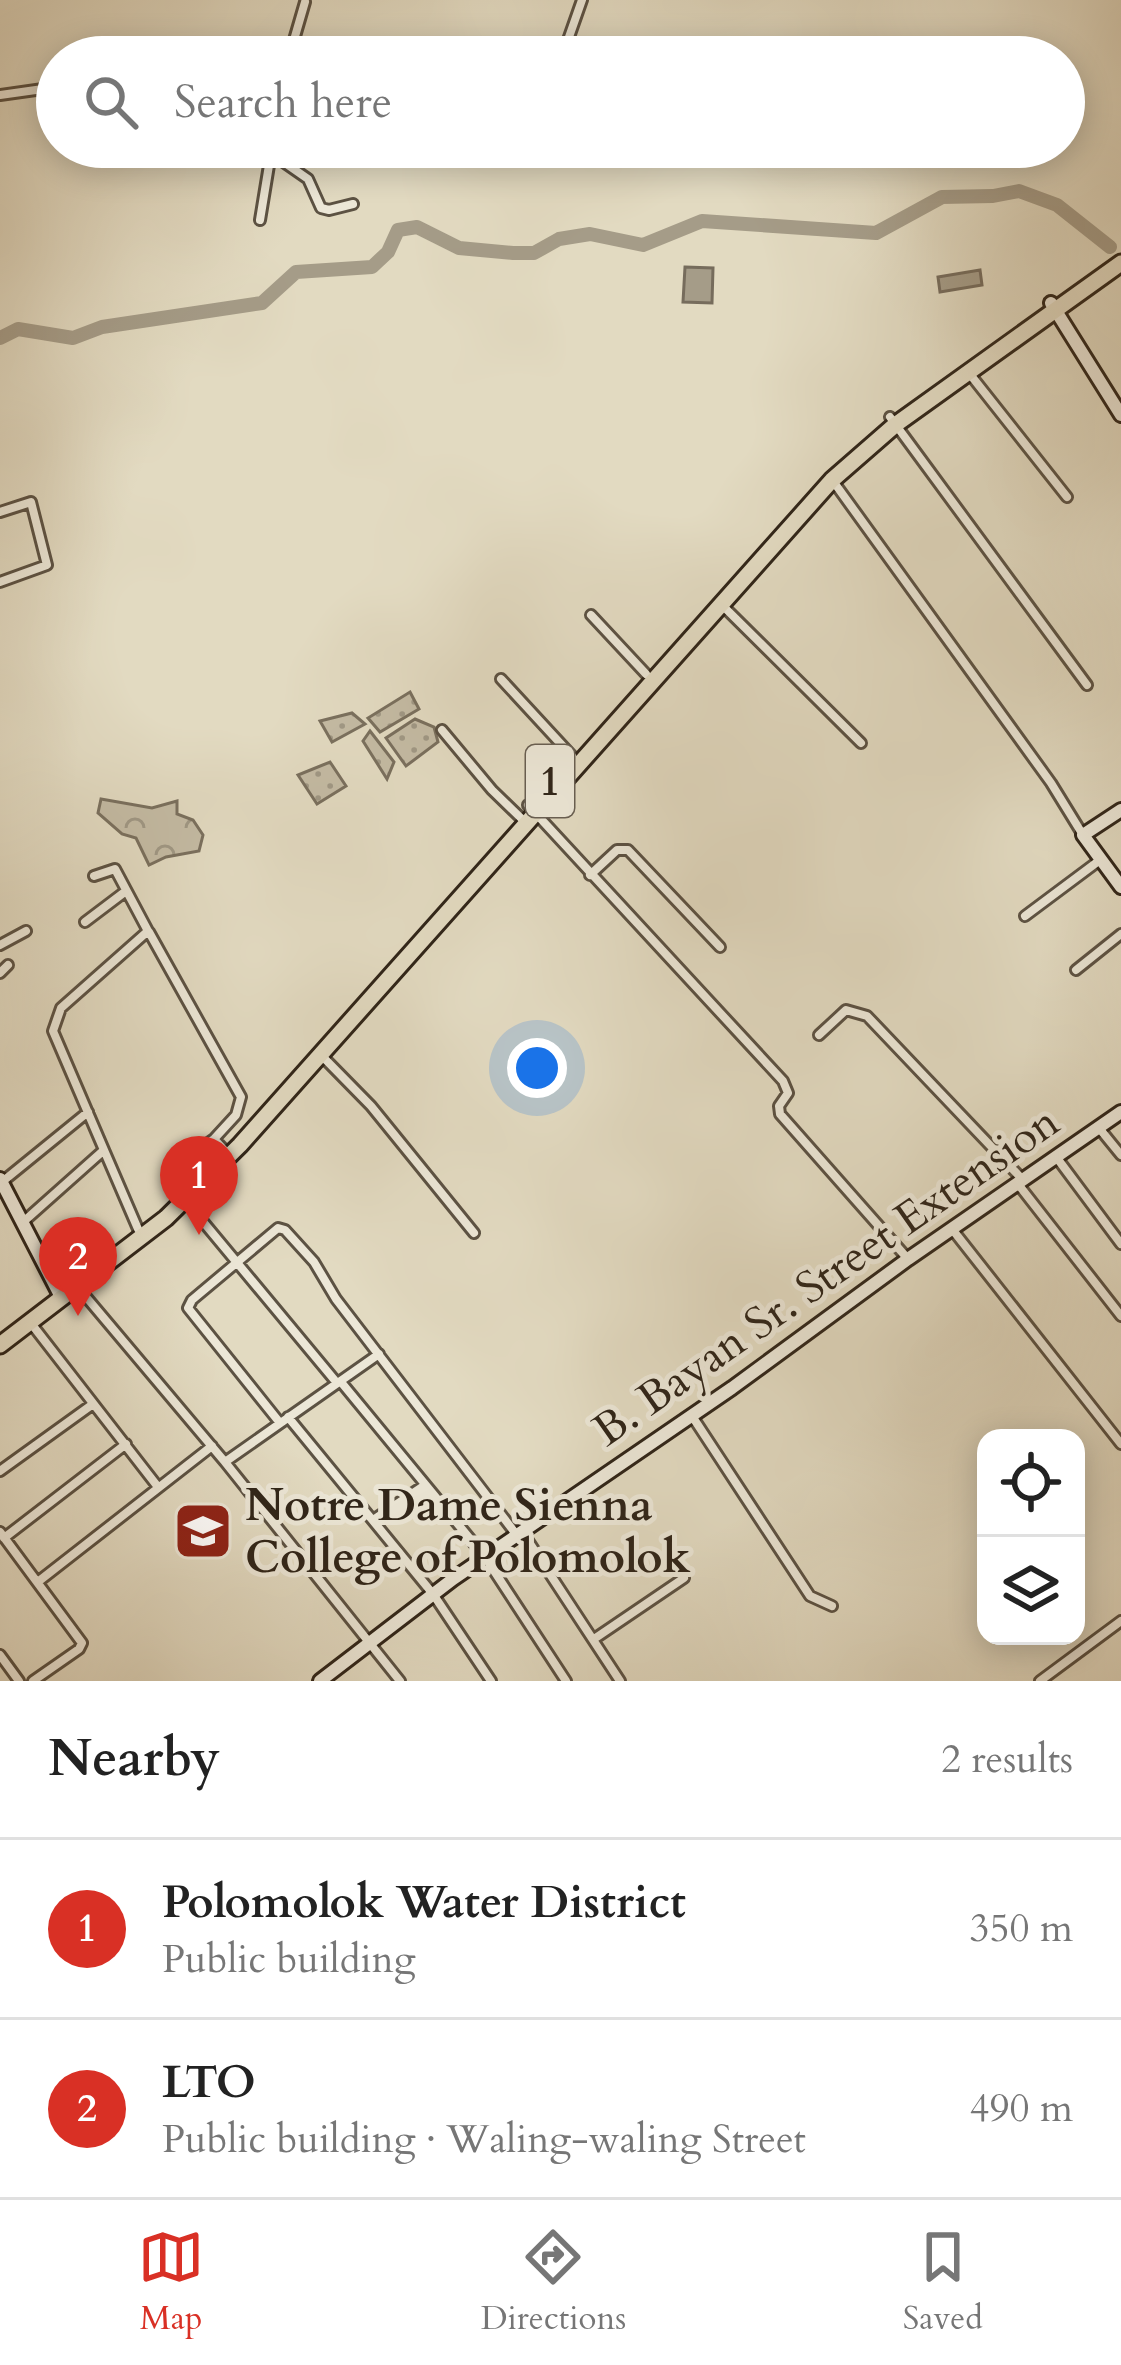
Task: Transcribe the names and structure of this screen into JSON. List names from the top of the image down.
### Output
{
  "streets": {
    "highway": ["1"],
    "street": ["B. Bayan Sr. Street Extension"]
  },
  "places": {
    "school or university": ["Notre Dame Sienna College of Polomolok"]
  },
  "page": {
    "search": "Search here",
    "pins": ["1", "2"],
    "heading": ["Nearby", "2 results"],
    "list": [
      {
        "mark": "1",
        "name": "Polomolok Water District",
        "note": "Public building",
        "value": "350 m"
      },
      {
        "mark": "2",
        "name": "LTO",
        "note": "Public building · Waling-waling Street",
        "value": "490 m"
      }
    ],
    "nav": ["Map", "Directions", "Saved"]
  }
}
